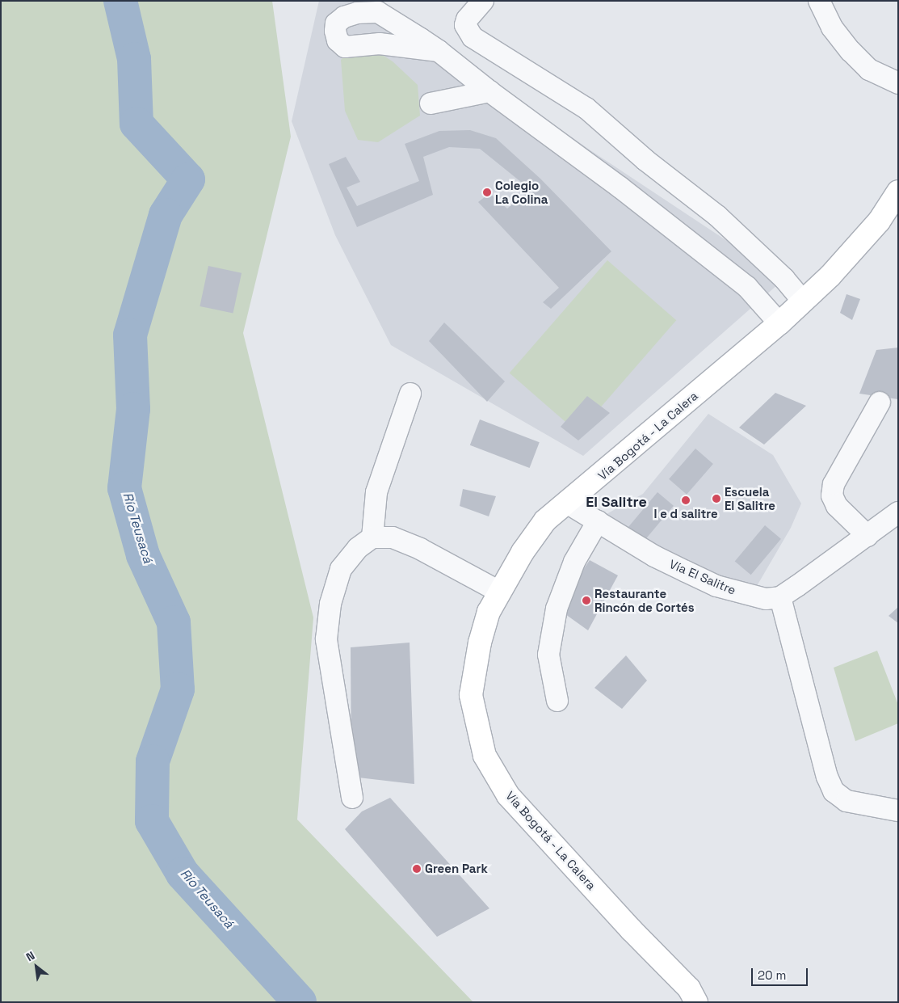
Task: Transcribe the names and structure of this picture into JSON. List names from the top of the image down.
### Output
{
  "streets": {
    "main road": ["Vía Bogotá - La Calera"],
    "street": ["Vía El Salitre"]
  },
  "crossings": [
    ["Vía Bogotá - La Calera", "Vía El Salitre"]
  ],
  "districts": ["El Salitre"],
  "water": ["Río Teusacá"],
  "places": [
    "Colegio La Colina",
    "Escuela El Salitre",
    "I e d salitre",
    "Restaurante Rincón de Cortés",
    "Green Park"
  ],
  "scale_bar": "20 m",
  "north": "top left"
}
